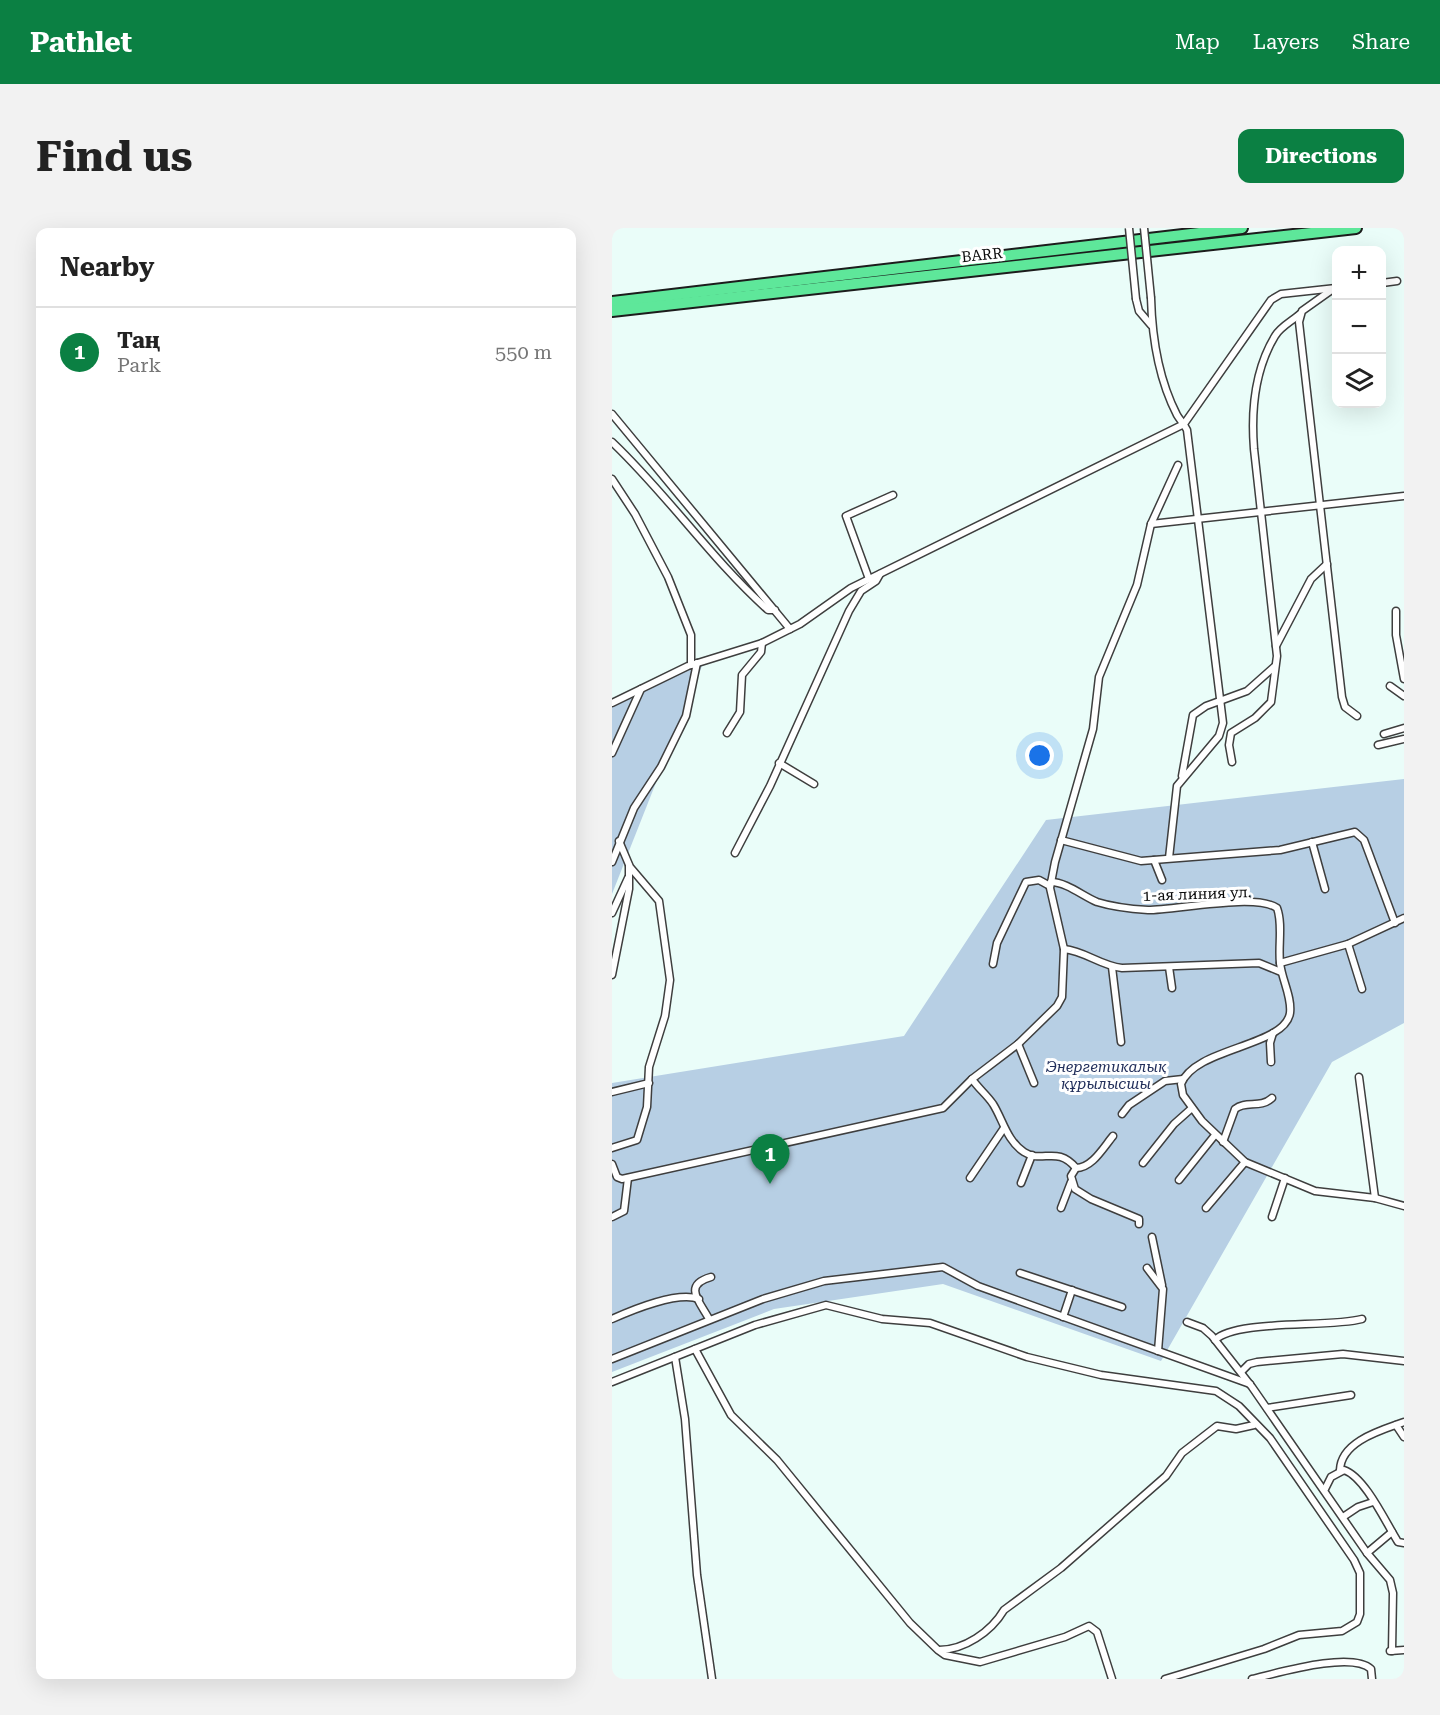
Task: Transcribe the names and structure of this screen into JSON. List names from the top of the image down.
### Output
{
  "streets": {
    "highway": ["BARR"],
    "street": ["1-ая линия ул."]
  },
  "parks": ["Энергетикалық құрылысшы"],
  "page": {
    "header": "Pathlet",
    "nav": ["Map", "Layers", "Share"],
    "buttons": "Directions",
    "title": "Find us",
    "heading": "Nearby",
    "map_buttons": ["+", "−"],
    "list": [
      {
        "mark": "1",
        "name": "Таң",
        "note": "Park",
        "value": "550 m"
      }
    ],
    "pins": "1"
  }
}
